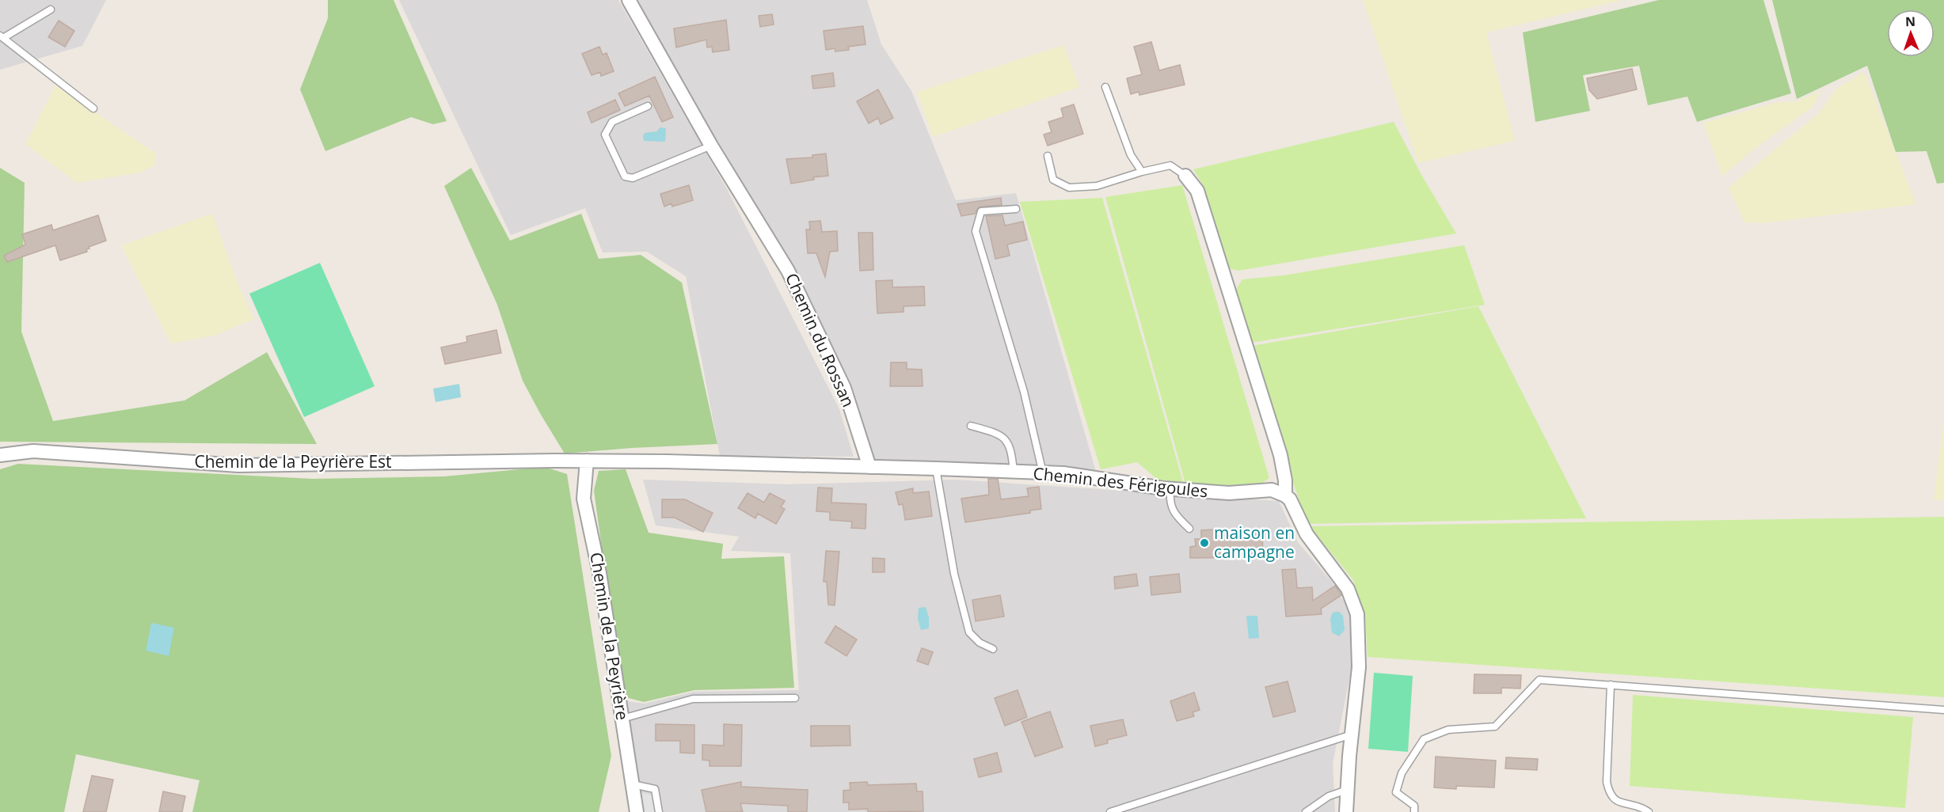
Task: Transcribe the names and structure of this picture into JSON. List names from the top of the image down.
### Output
{
  "streets": {
    "street": [
      "Chemin du Rossan",
      "Chemin de la Peyrière Est",
      "Chemin des Férigoules",
      "Chemin de la Peyrière"
    ]
  },
  "crossings": [
    ["Chemin du Rossan", "Chemin des Férigoules"],
    ["Chemin de la Peyrière Est", "Chemin de la Peyrière"]
  ],
  "places": ["maison en campagne"],
  "north": "top"
}
